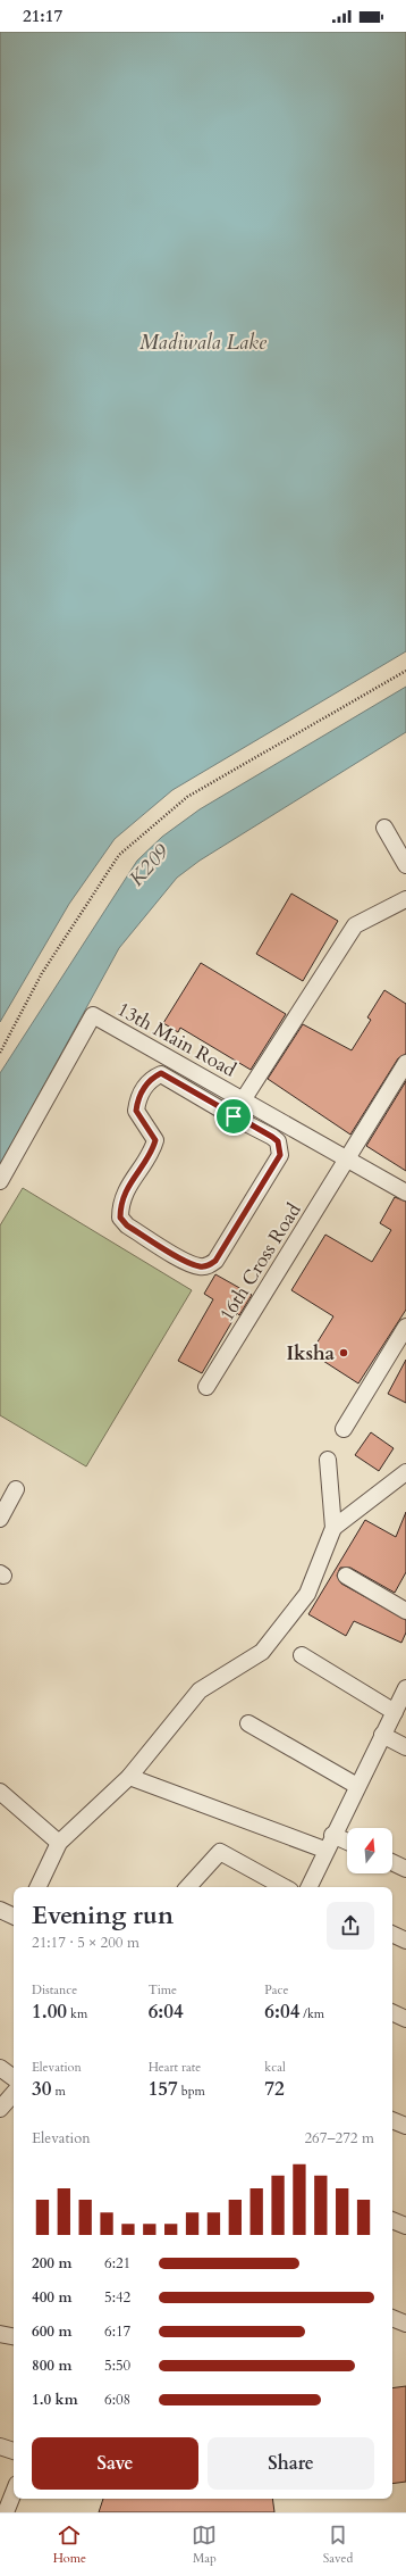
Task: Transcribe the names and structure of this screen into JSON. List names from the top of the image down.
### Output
{
  "streets": {
    "street": ["13th Main Road", "16th Cross Road"]
  },
  "crossings": [
    ["13th Main Road", "16th Cross Road"]
  ],
  "water": ["Madiwala Lake", "K209"],
  "places": ["Iksha"],
  "north": "top",
  "page": {
    "status": "21:17",
    "heading": ["Evening run", "21:17 · 5 × 200 m"],
    "stats": [
      ["Distance", "1.00 km"],
      ["Time", "6:04"],
      ["Pace", "6:04 /km"],
      ["Elevation", "30 m"],
      ["Heart rate", "157 bpm"],
      ["kcal", "72"]
    ],
    "chart": ["Elevation", "267–272 m"],
    "list": [
      {
        "name": "200 m",
        "note": "6:21"
      },
      {
        "name": "400 m",
        "note": "5:42"
      },
      {
        "name": "600 m",
        "note": "6:17"
      },
      {
        "name": "800 m",
        "note": "5:50"
      },
      {
        "name": "1.0 km",
        "note": "6:08"
      }
    ],
    "buttons": ["Save", "Share"],
    "tabs": ["Home", "Map", "Saved"]
  }
}
